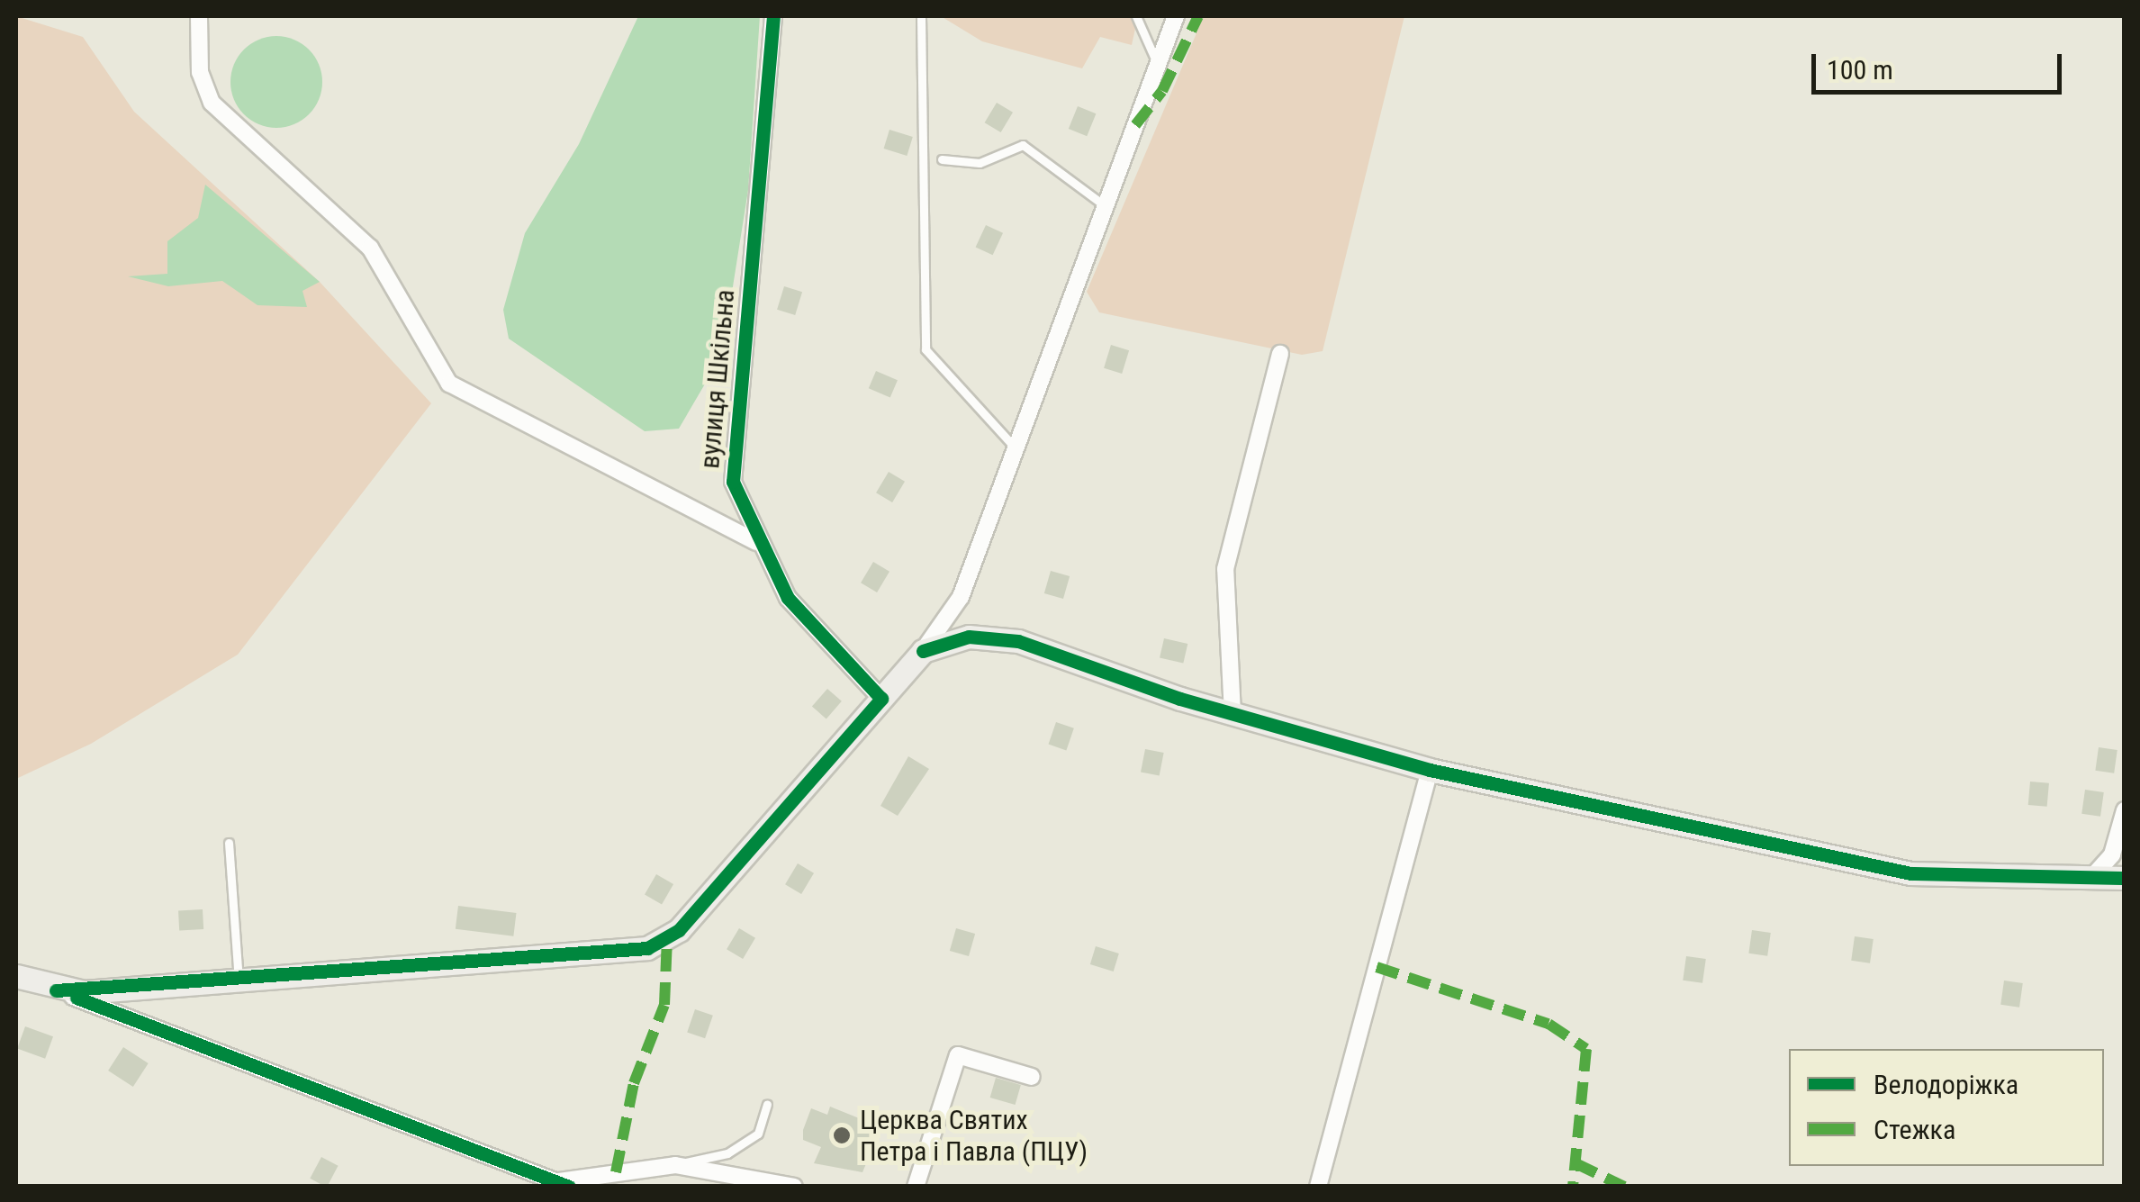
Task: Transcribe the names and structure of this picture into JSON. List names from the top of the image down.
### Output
{
  "streets": {
    "street": ["вулиця Шкільна"]
  },
  "places": ["Церква Святих Петра і Павла (ПЦУ)"],
  "legend": ["Велодоріжка", "Стежка"],
  "scale_bar": "100 m"
}
